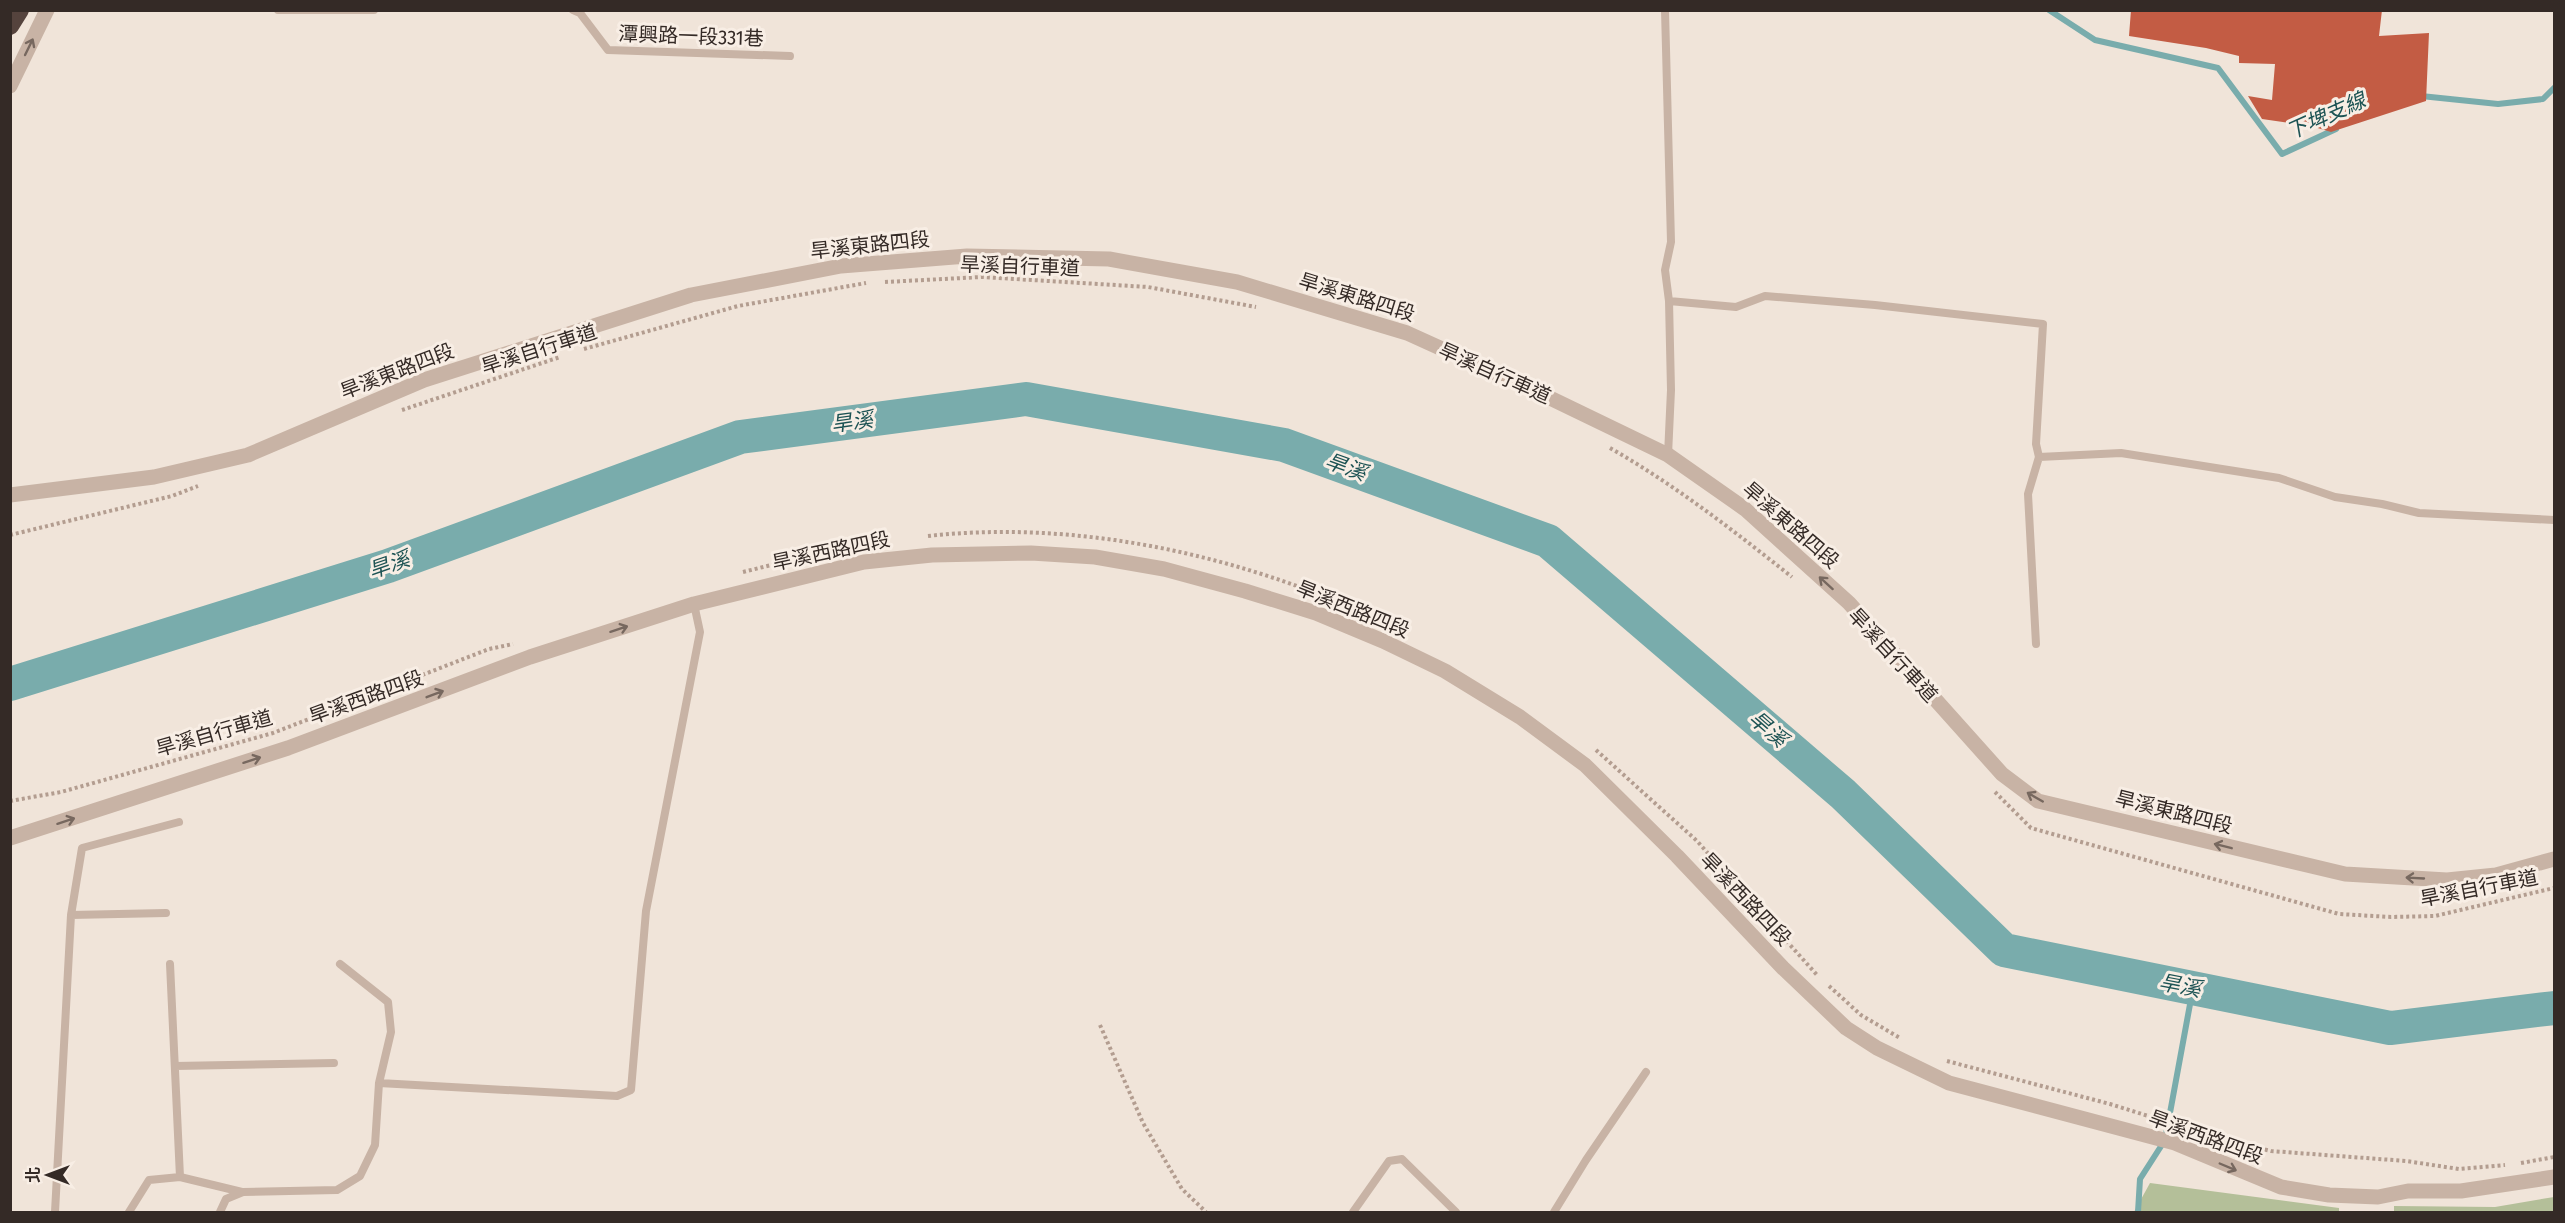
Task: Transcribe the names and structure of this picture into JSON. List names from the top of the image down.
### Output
{
  "streets": {
    "street": ["旱溪東路四段", "旱溪西路四段"],
    "lane": ["潭興路一段331巷"],
    "path": ["旱溪自行車道"]
  },
  "one_way": ["旱溪東路四段", "旱溪西路四段"],
  "water": ["下埤支線", "旱溪"],
  "north": "left"
}
